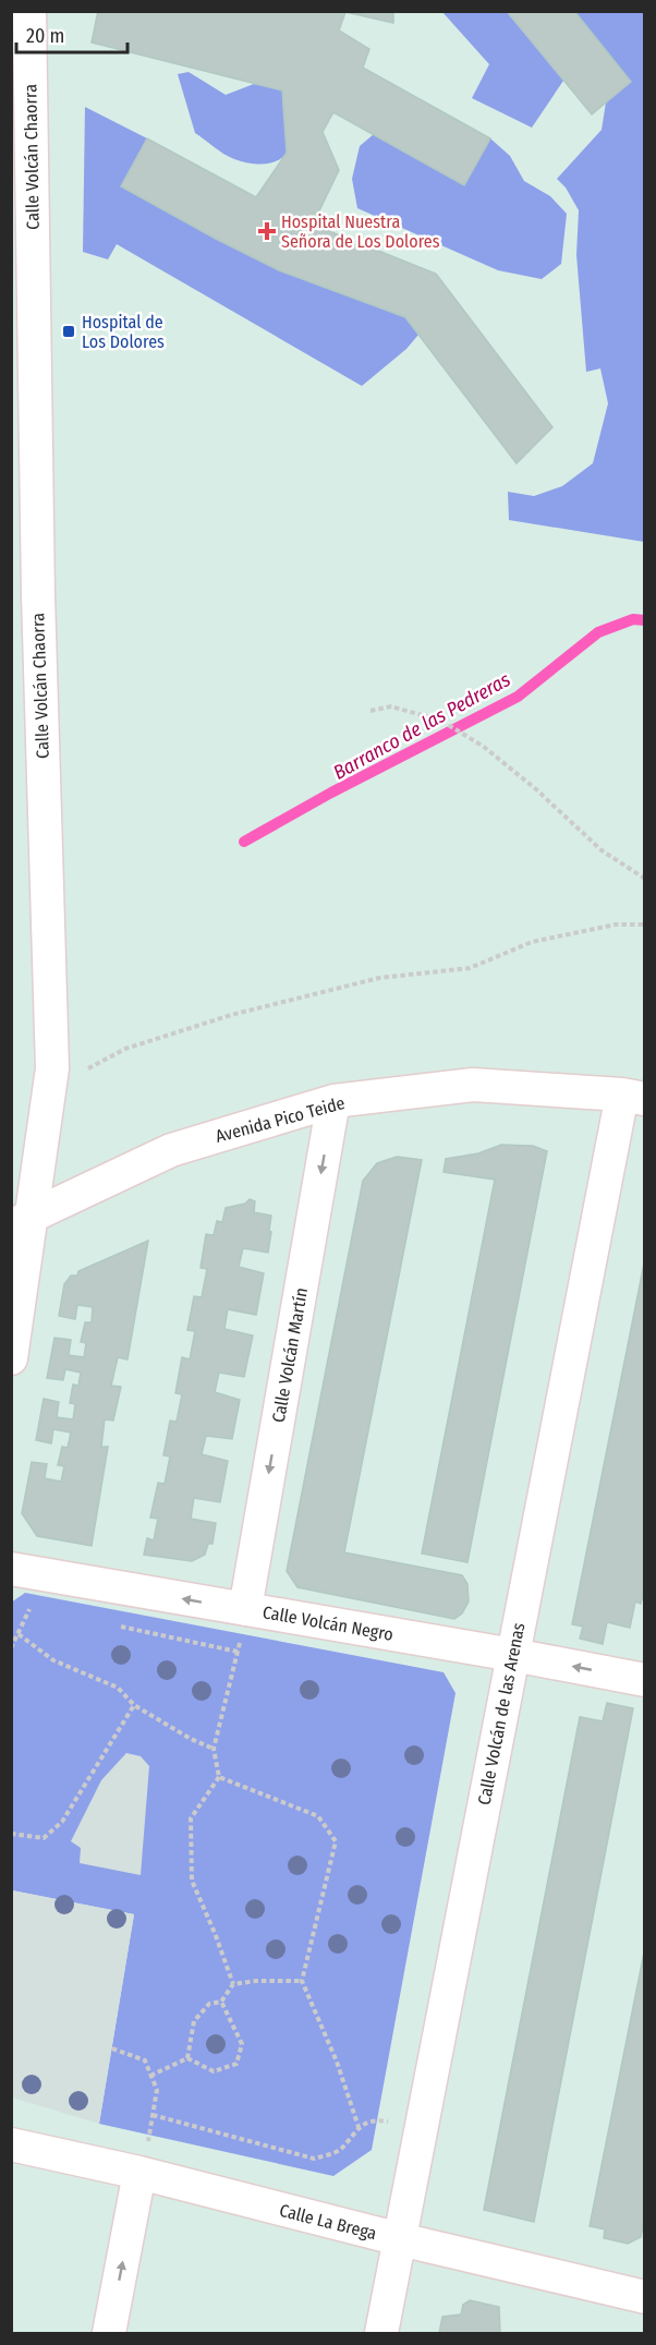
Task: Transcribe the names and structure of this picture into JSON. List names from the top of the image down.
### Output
{
  "streets": {
    "street": [
      "Calle Volcán Chaorra",
      "Avenida Pico Teide",
      "Calle Volcán Martín",
      "Calle Volcán Negro",
      "Calle Volcán de las Arenas",
      "Calle La Brega"
    ]
  },
  "crossings": [
    ["Calle Volcán Chaorra", "Avenida Pico Teide"],
    ["Avenida Pico Teide", "Calle Volcán Martín"],
    ["Avenida Pico Teide", "Calle Volcán de las Arenas"],
    ["Calle Volcán Martín", "Calle Volcán Negro"],
    ["Calle Volcán Negro", "Calle Volcán de las Arenas"],
    ["Calle Volcán de las Arenas", "Calle La Brega"]
  ],
  "one_way": ["Calle Volcán Martín", "Calle Volcán Negro"],
  "water": ["Barranco de las Pedreras"],
  "places": {
    "health": ["Hospital Nuestra Señora de Los Dolores"],
    "transit": ["Hospital de Los Dolores"]
  },
  "scale_bar": "20 m"
}
